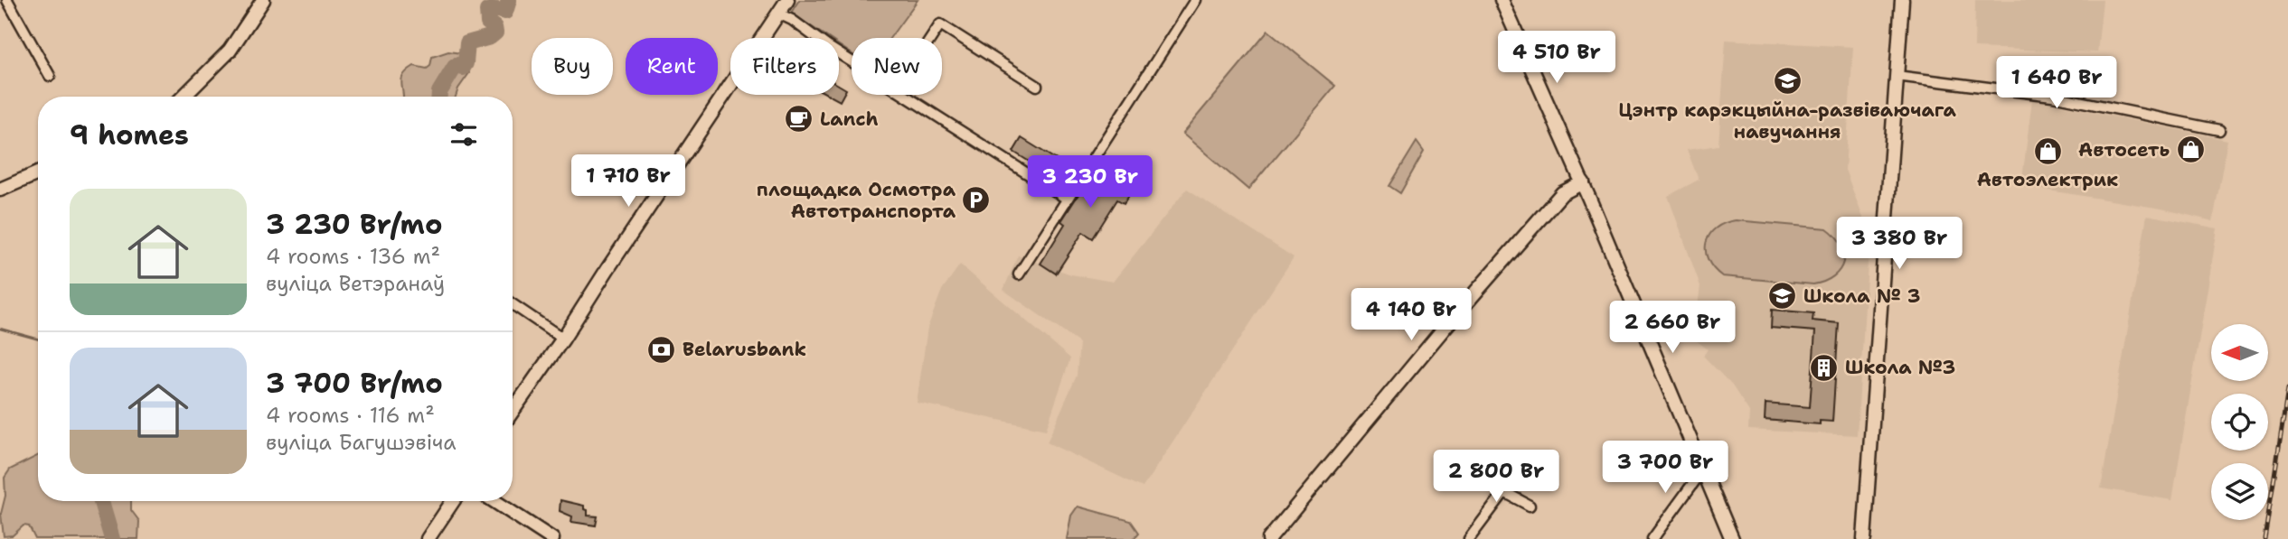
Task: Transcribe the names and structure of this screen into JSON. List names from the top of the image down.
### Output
{
  "places": {
    "school or university": ["Цэнтр карэкцыйна-развіваючага навучання", "Школа № 3"],
    "cafe": ["Lanch"],
    "shop": ["Автосеть", "Автоэлектрик"],
    "parking": ["площадка Осмотра Автотранспорта"],
    "bank": ["Belarusbank"],
    "building": ["Школа №3"]
  },
  "north": "left",
  "page": {
    "price": [
      "4 510 Br",
      "1 640 Br",
      "1 710 Br",
      "3 230 Br",
      "3 380 Br",
      "4 140 Br",
      "2 660 Br",
      "3 700 Br",
      "2 800 Br"
    ],
    "chip": [
      "Buy",
      "Rent",
      "Filters",
      "New"
    ],
    "heading": "9 homes",
    "list": [
      {
        "name": "3 230 Br/mo",
        "note": "4 rooms · 136 m² · вуліца Ветэранаў"
      },
      {
        "name": "3 700 Br/mo",
        "note": "4 rooms · 116 m² · вуліца Багушэвіча"
      }
    ]
  }
}
